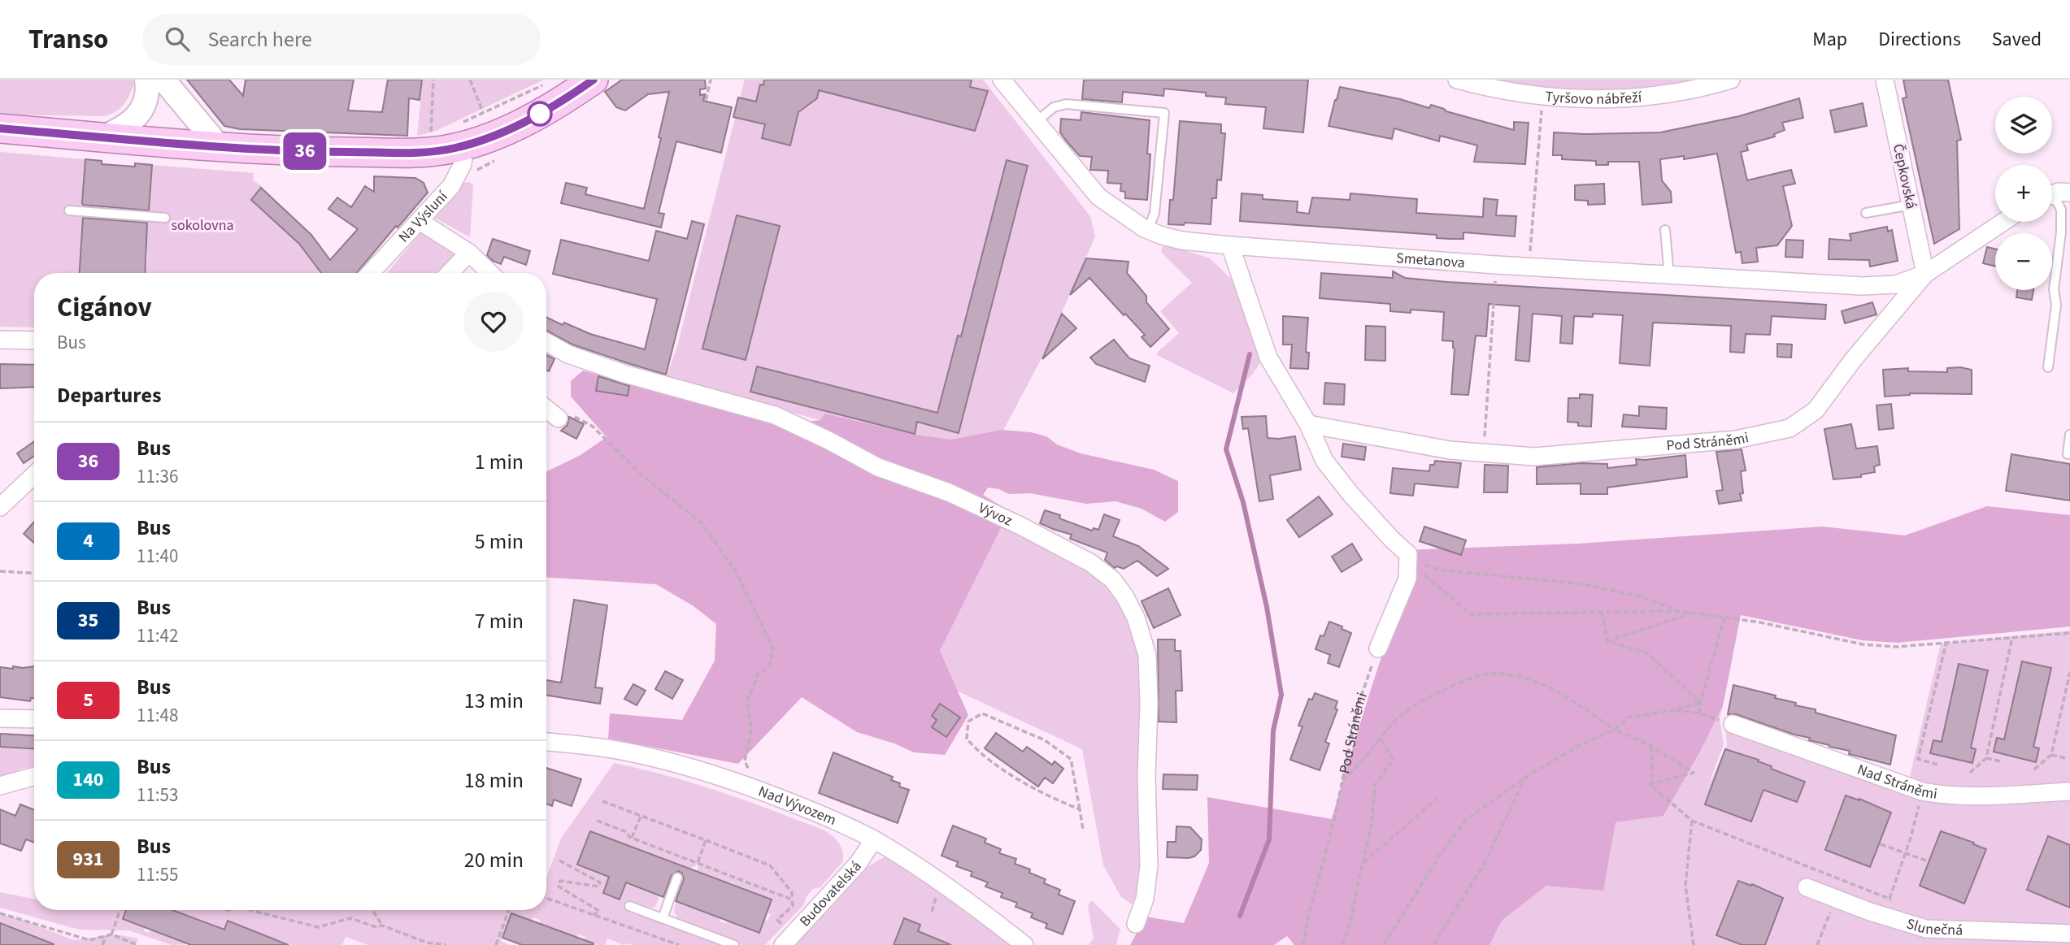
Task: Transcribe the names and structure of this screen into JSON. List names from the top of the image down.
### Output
{
  "streets": {
    "street": [
      "Tyršovo nábřeží",
      "Čepkovská",
      "Na Výsluní",
      "Smetanova",
      "Pod Stráněmi",
      "Vývoz",
      "Nad Stráněmi",
      "Nad Vývozem",
      "Budovatelská",
      "Slunečná"
    ]
  },
  "crossings": [
    ["Čepkovská", "Smetanova"],
    ["Čepkovská", "Pod Stráněmi"],
    ["Smetanova", "Pod Stráněmi"],
    ["Nad Vývozem", "Budovatelská"]
  ],
  "parks": ["sokolovna"],
  "lines": ["bus line 36"],
  "page": {
    "header": "Transo",
    "search": "Search here",
    "nav": ["Map", "Directions", "Saved"],
    "on_map": "36",
    "map_buttons": ["+", "−"],
    "heading": [
      ["Cigánov", "Bus"],
      "Departures"
    ],
    "list": [
      {
        "mark": "36",
        "name": "Bus",
        "note": "11:36",
        "value": "1 min"
      },
      {
        "mark": "4",
        "name": "Bus",
        "note": "11:40",
        "value": "5 min"
      },
      {
        "mark": "35",
        "name": "Bus",
        "note": "11:42",
        "value": "7 min"
      },
      {
        "mark": "5",
        "name": "Bus",
        "note": "11:48",
        "value": "13 min"
      },
      {
        "mark": "140",
        "name": "Bus",
        "note": "11:53",
        "value": "18 min"
      },
      {
        "mark": "931",
        "name": "Bus",
        "note": "11:55",
        "value": "20 min"
      }
    ]
  }
}
